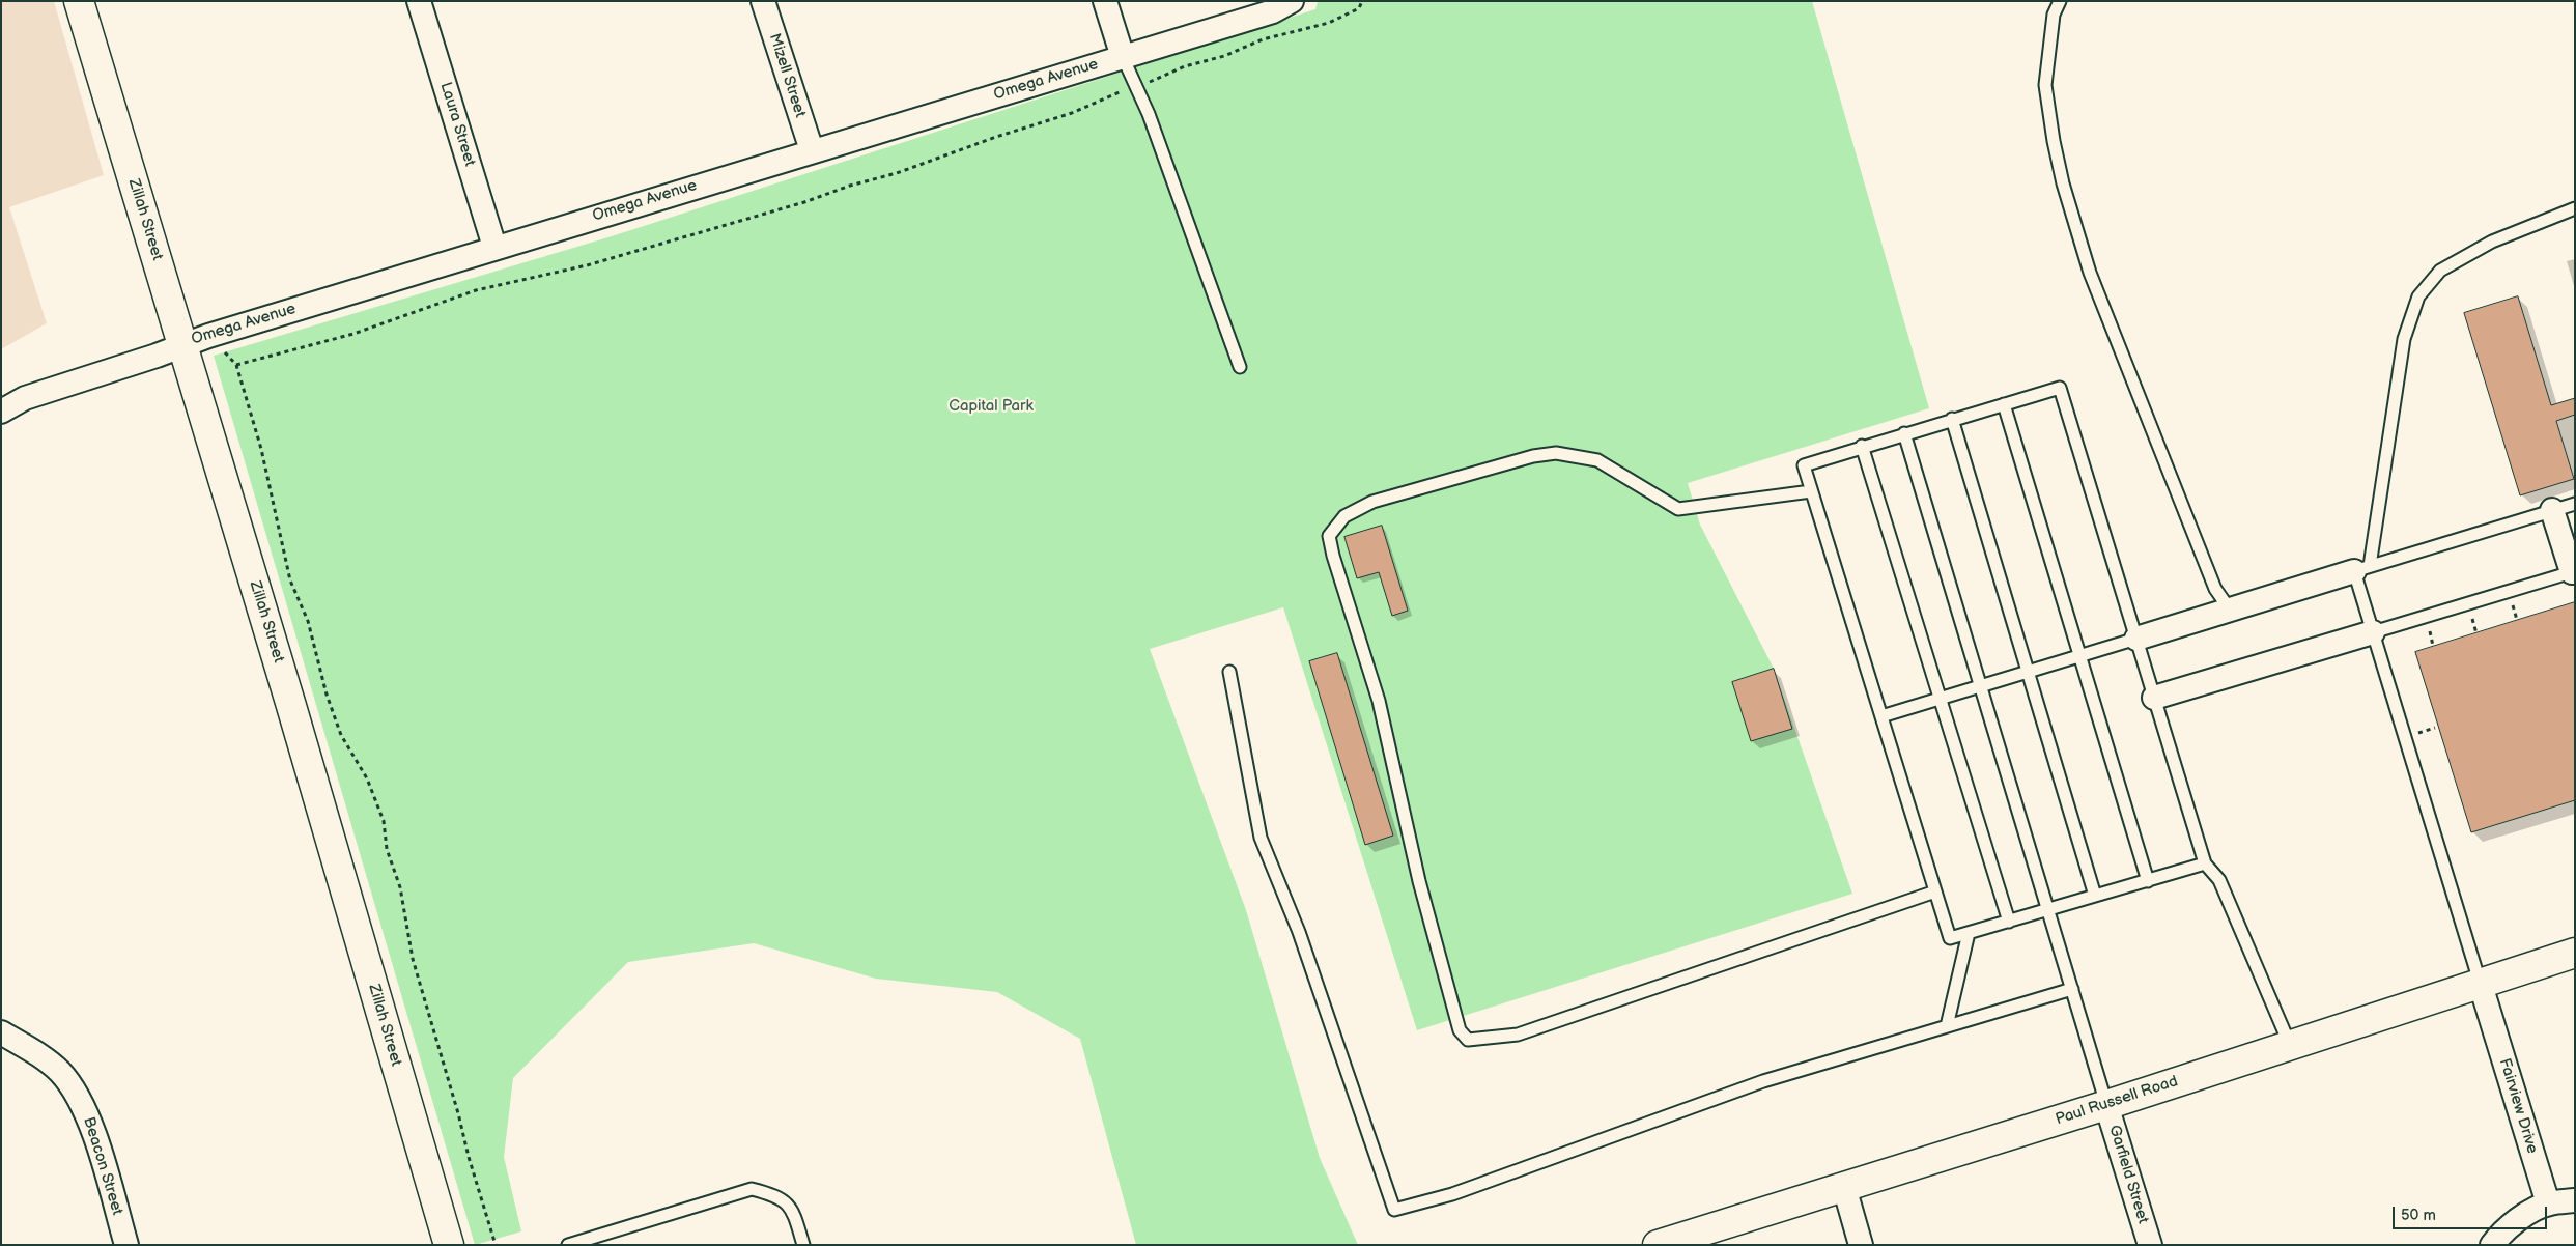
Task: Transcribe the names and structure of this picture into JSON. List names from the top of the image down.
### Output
{
  "streets": {
    "street": [
      "Mizell Street",
      "Omega Avenue",
      "Laura Street",
      "Zillah Street",
      "Paul Russell Road",
      "Fairview Drive",
      "Beacon Street",
      "Garfield Street"
    ]
  },
  "crossings": [
    ["Mizell Street", "Omega Avenue"],
    ["Omega Avenue", "Laura Street"],
    ["Omega Avenue", "Zillah Street"],
    ["Paul Russell Road", "Fairview Drive"],
    ["Paul Russell Road", "Garfield Street"]
  ],
  "parks": ["Capital Park"],
  "scale_bar": "50 m"
}
